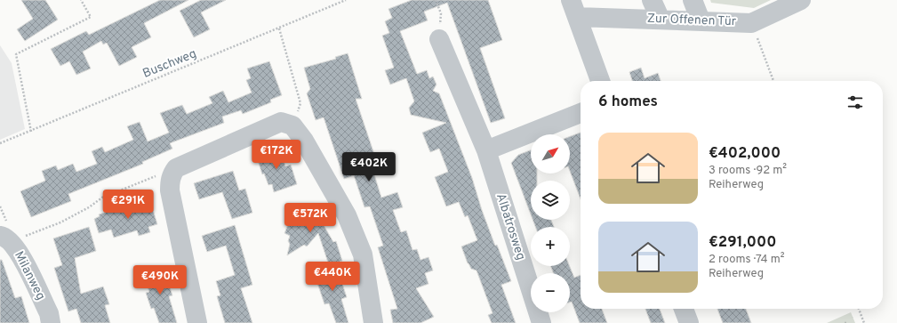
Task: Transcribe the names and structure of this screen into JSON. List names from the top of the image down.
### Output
{
  "streets": {
    "street": ["Zur Offenen Tür", "Albatrosweg", "Milanweg"],
    "path": ["Buschweg"]
  },
  "north": "top right",
  "page": {
    "heading": "6 homes",
    "list": [
      {
        "name": "€402,000",
        "note": "3 rooms · 92 m² · Reiherweg"
      },
      {
        "name": "€291,000",
        "note": "2 rooms · 74 m² · Reiherweg"
      }
    ],
    "map_buttons": ["+", "−"],
    "price": [
      "€172K",
      "€402K",
      "€291K",
      "€572K",
      "€440K",
      "€490K"
    ]
  }
}
